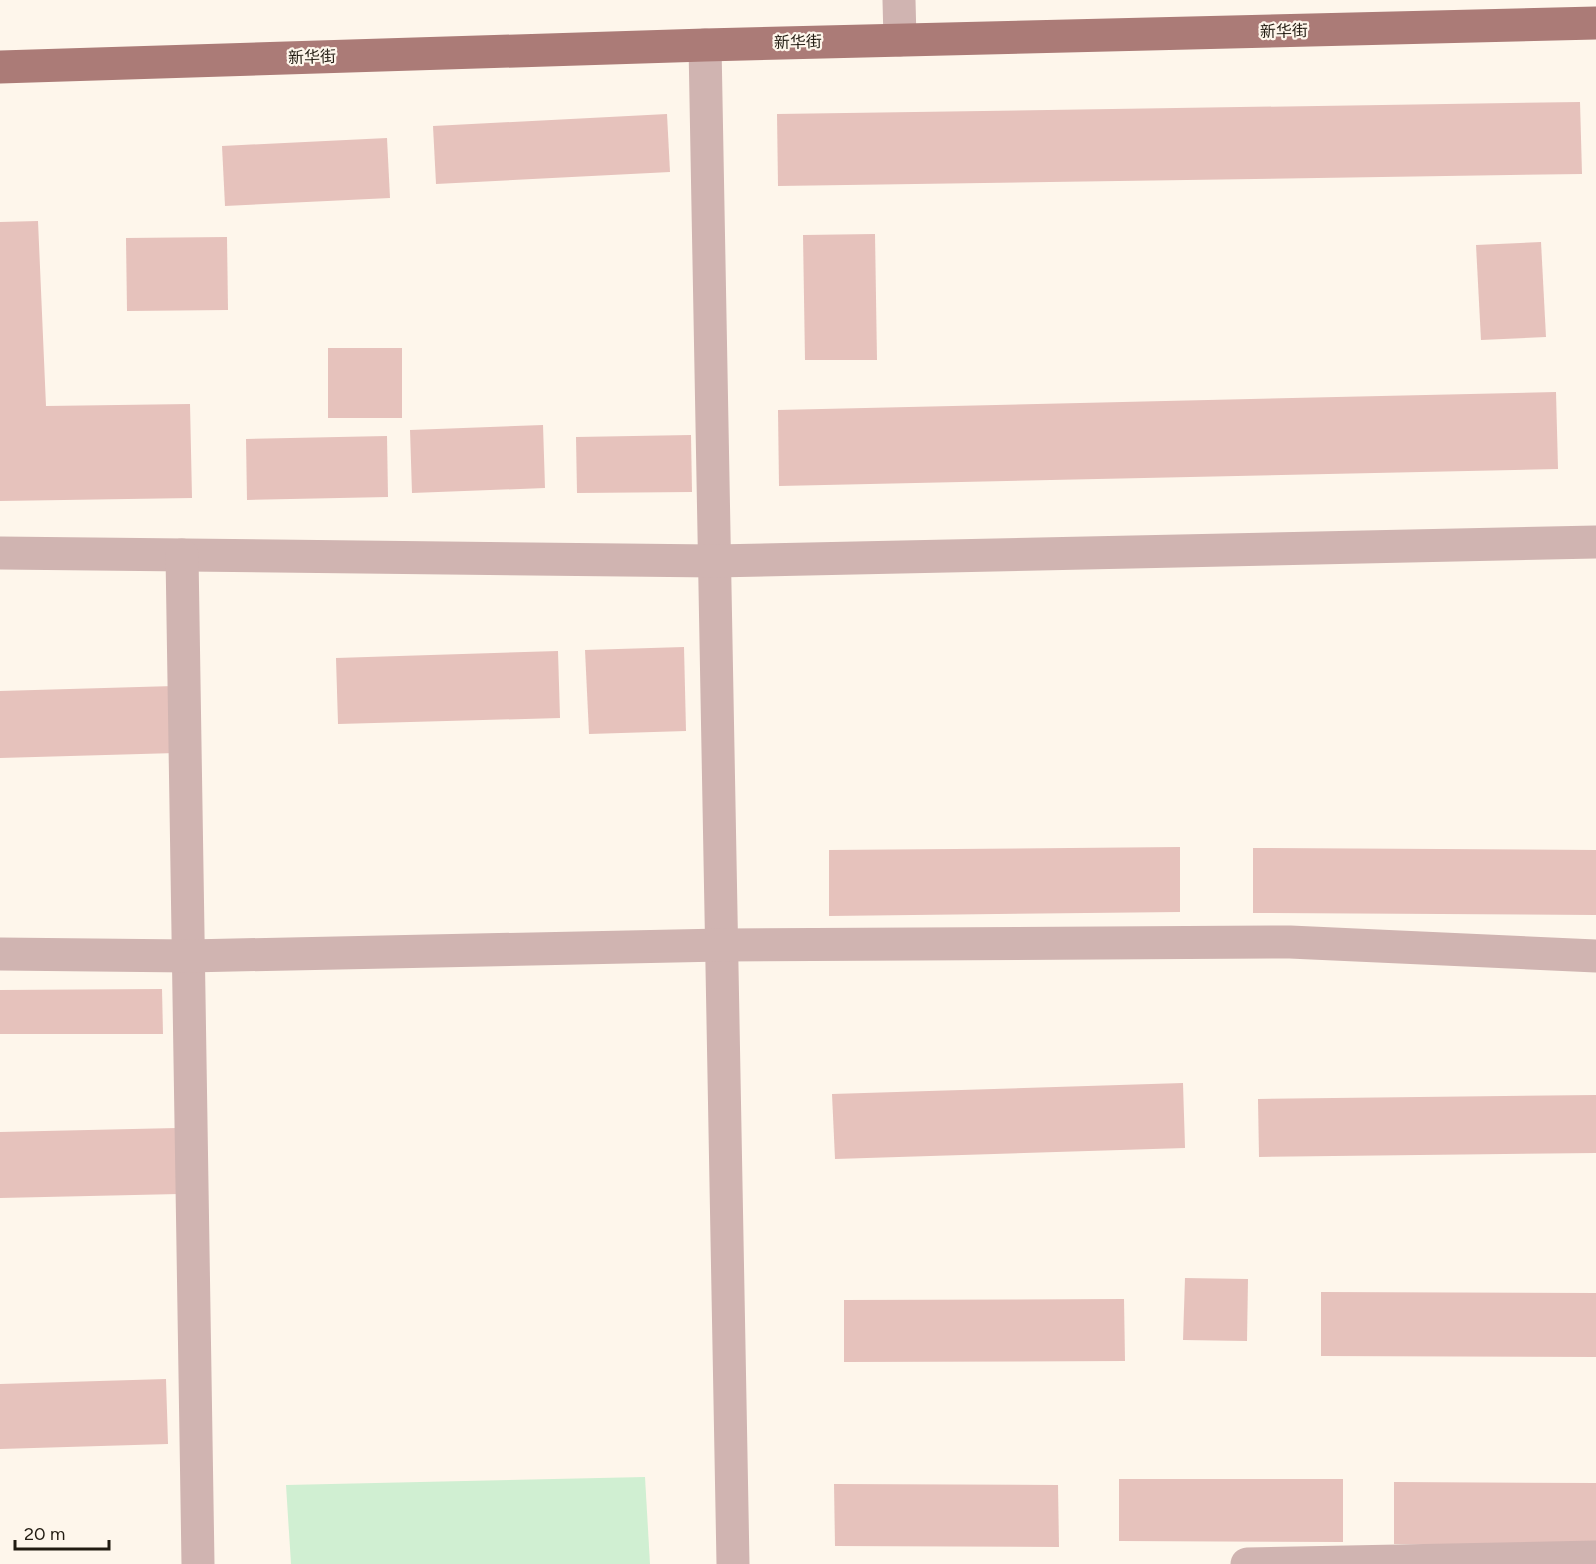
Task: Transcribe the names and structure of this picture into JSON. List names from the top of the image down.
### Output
{
  "streets": {
    "main road": ["新华街"]
  },
  "scale_bar": "20 m"
}
